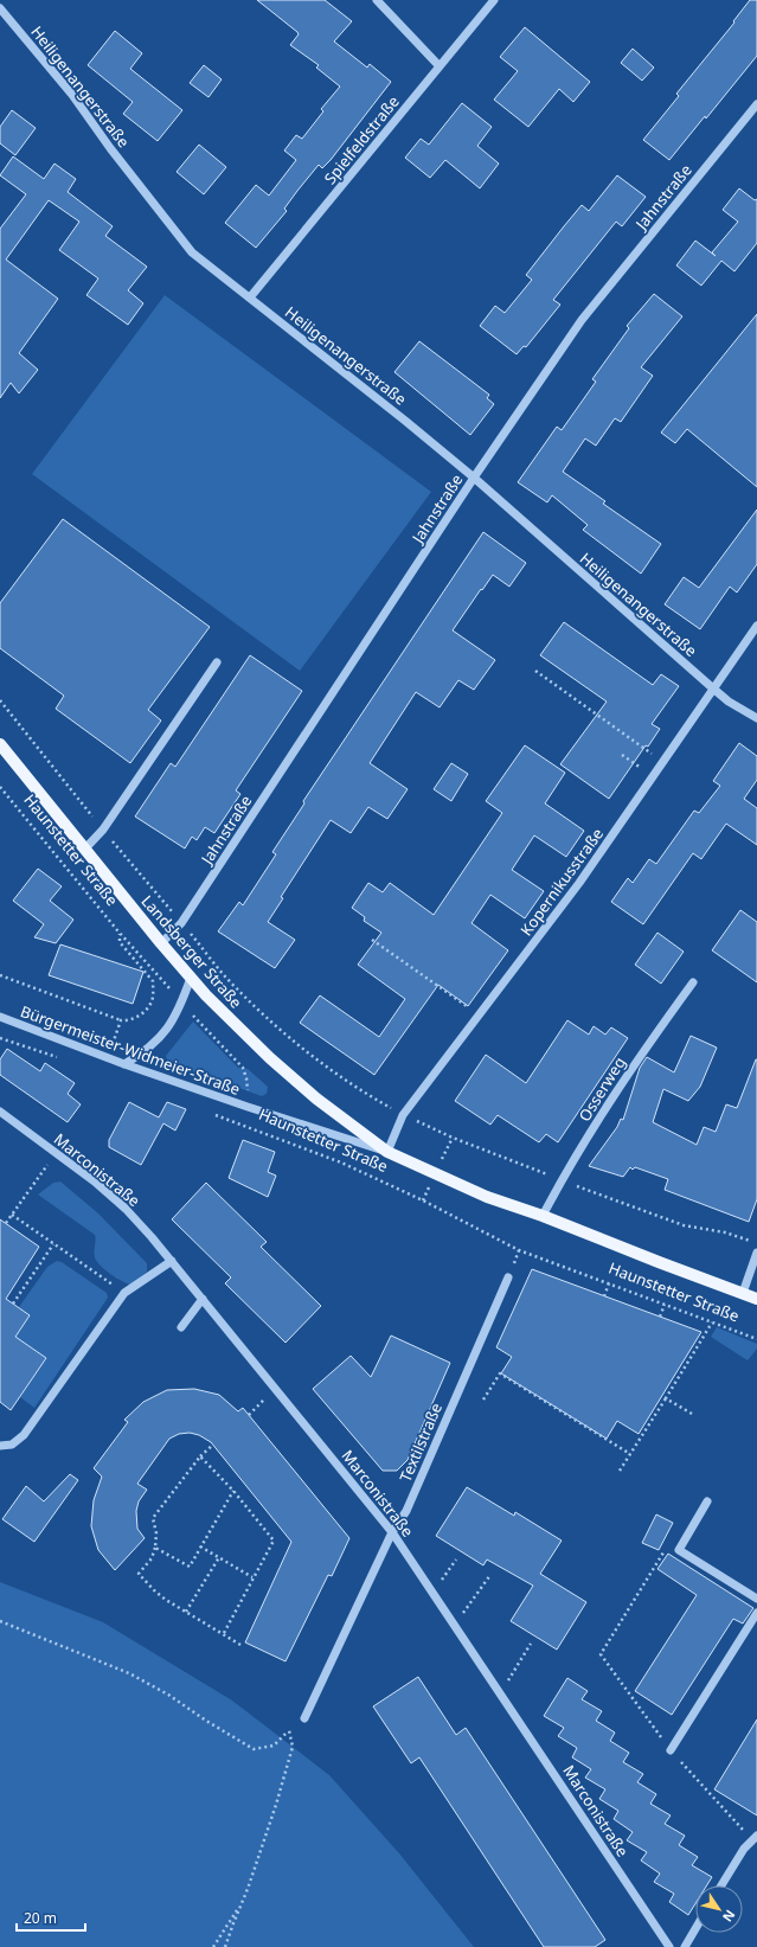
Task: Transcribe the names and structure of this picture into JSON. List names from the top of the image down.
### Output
{
  "streets": {
    "main road": ["Haunstetter Straße", "Landsberger Straße"],
    "street": [
      "Heiligenangerstraße",
      "Spielfeldstraße",
      "Jahnstraße",
      "Kopernikusstraße",
      "Bürgermeister-Widmeier-Straße",
      "Osserweg",
      "Marconistraße",
      "Textilstraße"
    ]
  },
  "crossings": [
    ["Heiligenangerstraße", "Spielfeldstraße"],
    ["Heiligenangerstraße", "Jahnstraße"],
    ["Heiligenangerstraße", "Kopernikusstraße"],
    ["Jahnstraße", "Landsberger Straße"],
    ["Haunstetter Straße", "Kopernikusstraße"],
    ["Haunstetter Straße", "Landsberger Straße"],
    ["Haunstetter Straße", "Bürgermeister-Widmeier-Straße"],
    ["Haunstetter Straße", "Osserweg"],
    ["Kopernikusstraße", "Landsberger Straße"],
    ["Kopernikusstraße", "Bürgermeister-Widmeier-Straße"],
    ["Landsberger Straße", "Bürgermeister-Widmeier-Straße"],
    ["Marconistraße", "Textilstraße"]
  ],
  "scale_bar": "20 m",
  "north": "bottom right"
}
